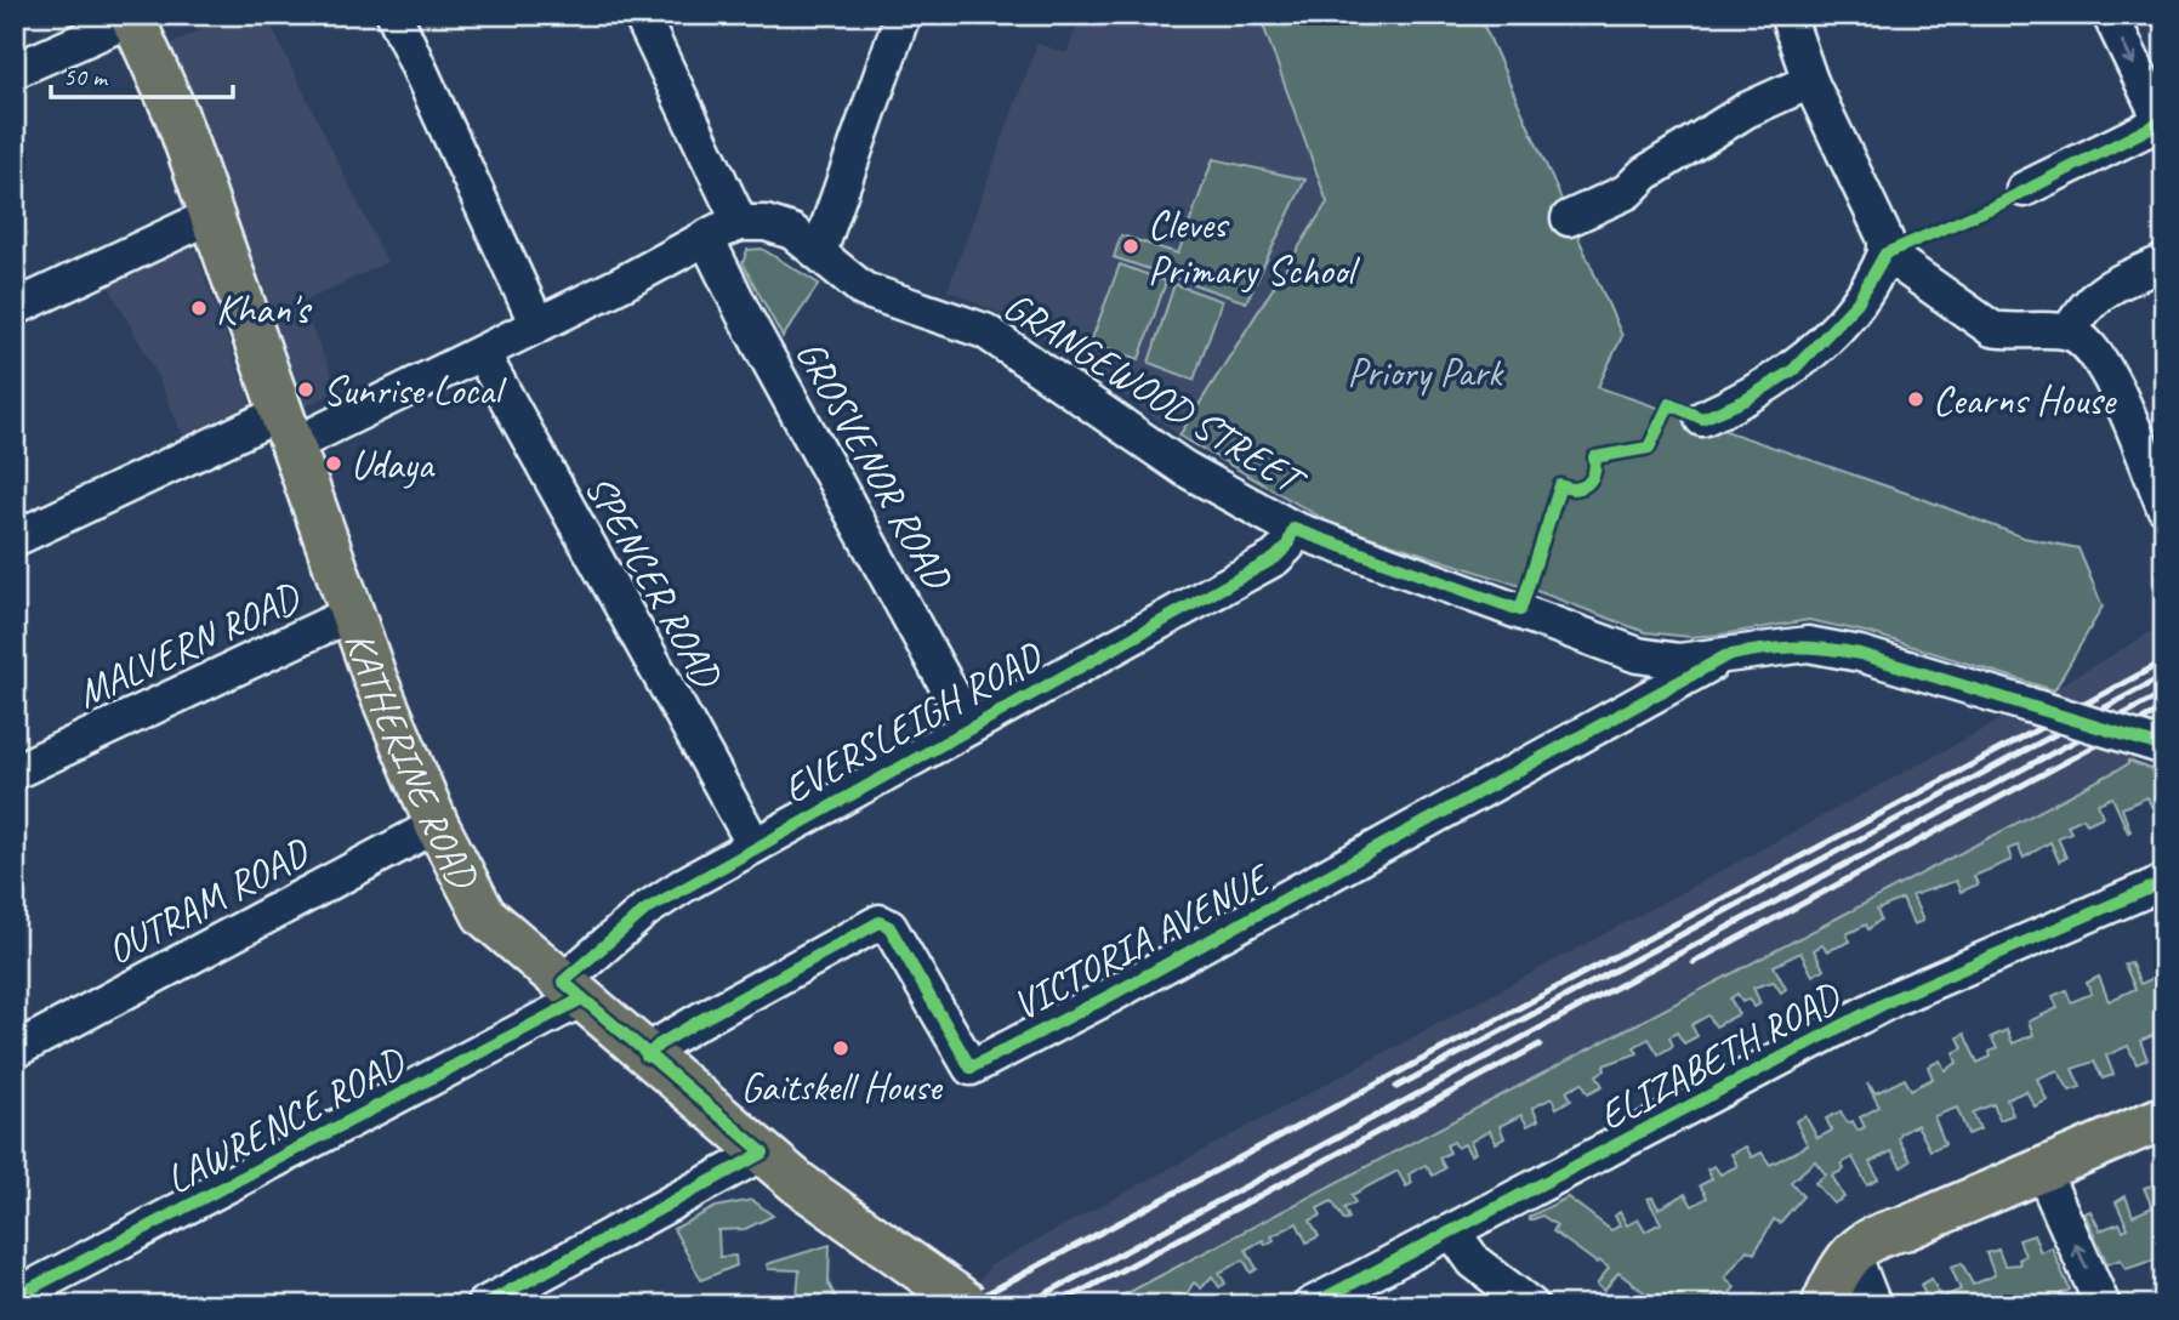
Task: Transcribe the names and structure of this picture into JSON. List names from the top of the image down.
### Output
{
  "streets": {
    "main road": ["KATHERINE ROAD"],
    "street": [
      "GRANGEWOOD STREET",
      "GROSVENOR ROAD",
      "SPENCER ROAD",
      "MALVERN ROAD",
      "EVERSLEIGH ROAD",
      "OUTRAM ROAD",
      "VICTORIA AVENUE",
      "ELIZABETH ROAD",
      "LAWRENCE ROAD"
    ]
  },
  "crossings": [
    ["GRANGEWOOD STREET", "EVERSLEIGH ROAD"],
    ["GRANGEWOOD STREET", "VICTORIA AVENUE"],
    ["GROSVENOR ROAD", "EVERSLEIGH ROAD"],
    ["SPENCER ROAD", "EVERSLEIGH ROAD"],
    ["MALVERN ROAD", "KATHERINE ROAD"],
    ["EVERSLEIGH ROAD", "KATHERINE ROAD"],
    ["EVERSLEIGH ROAD", "LAWRENCE ROAD"],
    ["KATHERINE ROAD", "OUTRAM ROAD"],
    ["KATHERINE ROAD", "VICTORIA AVENUE"],
    ["KATHERINE ROAD", "LAWRENCE ROAD"]
  ],
  "parks": ["Priory Park"],
  "places": [
    "Cleves Primary School",
    "Khan's",
    "Sunrise Local",
    "Cearns House",
    "Udaya",
    "Gaitskell House"
  ],
  "scale_bar": "50 m"
}
